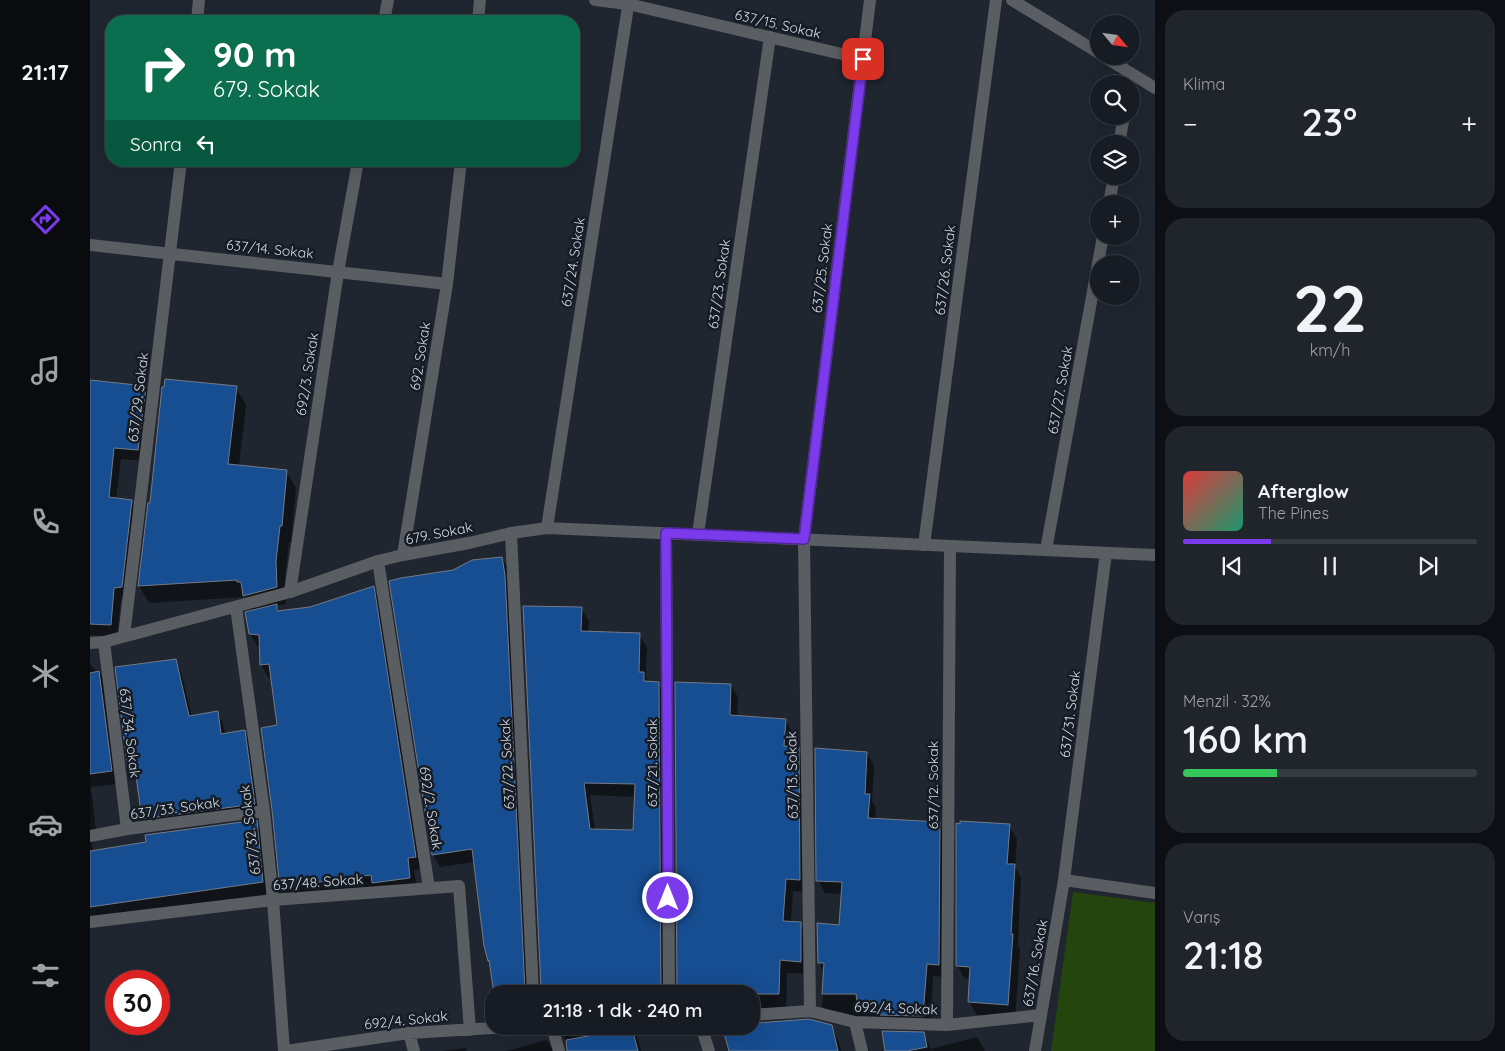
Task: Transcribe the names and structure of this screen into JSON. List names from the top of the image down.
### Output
{
  "streets": {
    "street": [
      "637/15. Sokak",
      "637/14. Sokak",
      "637/24. Sokak",
      "637/25. Sokak",
      "637/26. Sokak",
      "637/23. Sokak",
      "692. Sokak",
      "692/3. Sokak",
      "637/27. Sokak",
      "637/29. Sokak",
      "679. Sokak",
      "637/31. Sokak",
      "637/34. Sokak",
      "637/21. Sokak",
      "637/22. Sokak",
      "637/13. Sokak",
      "637/12. Sokak",
      "637/33. Sokak",
      "692/2. Sokak",
      "637/32. Sokak",
      "637/48. Sokak",
      "637/16. Sokak",
      "692/4. Sokak"
    ]
  },
  "crossings": [
    ["637/15. Sokak", "637/24. Sokak"],
    ["637/15. Sokak", "637/25. Sokak"],
    ["637/15. Sokak", "637/23. Sokak"],
    ["637/14. Sokak", "692. Sokak"],
    ["637/14. Sokak", "692/3. Sokak"],
    ["637/14. Sokak", "637/29. Sokak"],
    ["637/24. Sokak", "679. Sokak"],
    ["637/25. Sokak", "679. Sokak"],
    ["637/25. Sokak", "637/13. Sokak"],
    ["637/26. Sokak", "679. Sokak"],
    ["637/23. Sokak", "679. Sokak"],
    ["692. Sokak", "679. Sokak"],
    ["692/3. Sokak", "679. Sokak"],
    ["637/27. Sokak", "679. Sokak"],
    ["637/29. Sokak", "679. Sokak"],
    ["679. Sokak", "637/31. Sokak"],
    ["679. Sokak", "637/34. Sokak"],
    ["679. Sokak", "637/21. Sokak"],
    ["679. Sokak", "637/22. Sokak"],
    ["679. Sokak", "637/13. Sokak"],
    ["679. Sokak", "637/12. Sokak"],
    ["679. Sokak", "692/2. Sokak"],
    ["679. Sokak", "637/32. Sokak"],
    ["637/31. Sokak", "637/16. Sokak"],
    ["637/34. Sokak", "637/33. Sokak"],
    ["637/13. Sokak", "692/4. Sokak"],
    ["637/12. Sokak", "692/4. Sokak"],
    ["637/33. Sokak", "637/32. Sokak"],
    ["692/2. Sokak", "637/48. Sokak"],
    ["637/32. Sokak", "637/48. Sokak"],
    ["637/32. Sokak", "692/4. Sokak"],
    ["637/16. Sokak", "692/4. Sokak"]
  ],
  "north": "bottom right",
  "page": {
    "tabs": "21:17",
    "tile": [
      "Klima",
      ["22", "km/h"],
      ["Menzil · 32%", "160 km"],
      ["Varış", "21:18"]
    ],
    "map_buttons": ["+", "−"],
    "turn": ["90 m", "679. Sokak"],
    "heat": ["−", "23°", "+"],
    "then": "Sonra",
    "song": ["Afterglow", "The Pines"],
    "limit": "30",
    "trip": "21:18 · 1 dk · 240 m"
  }
}
